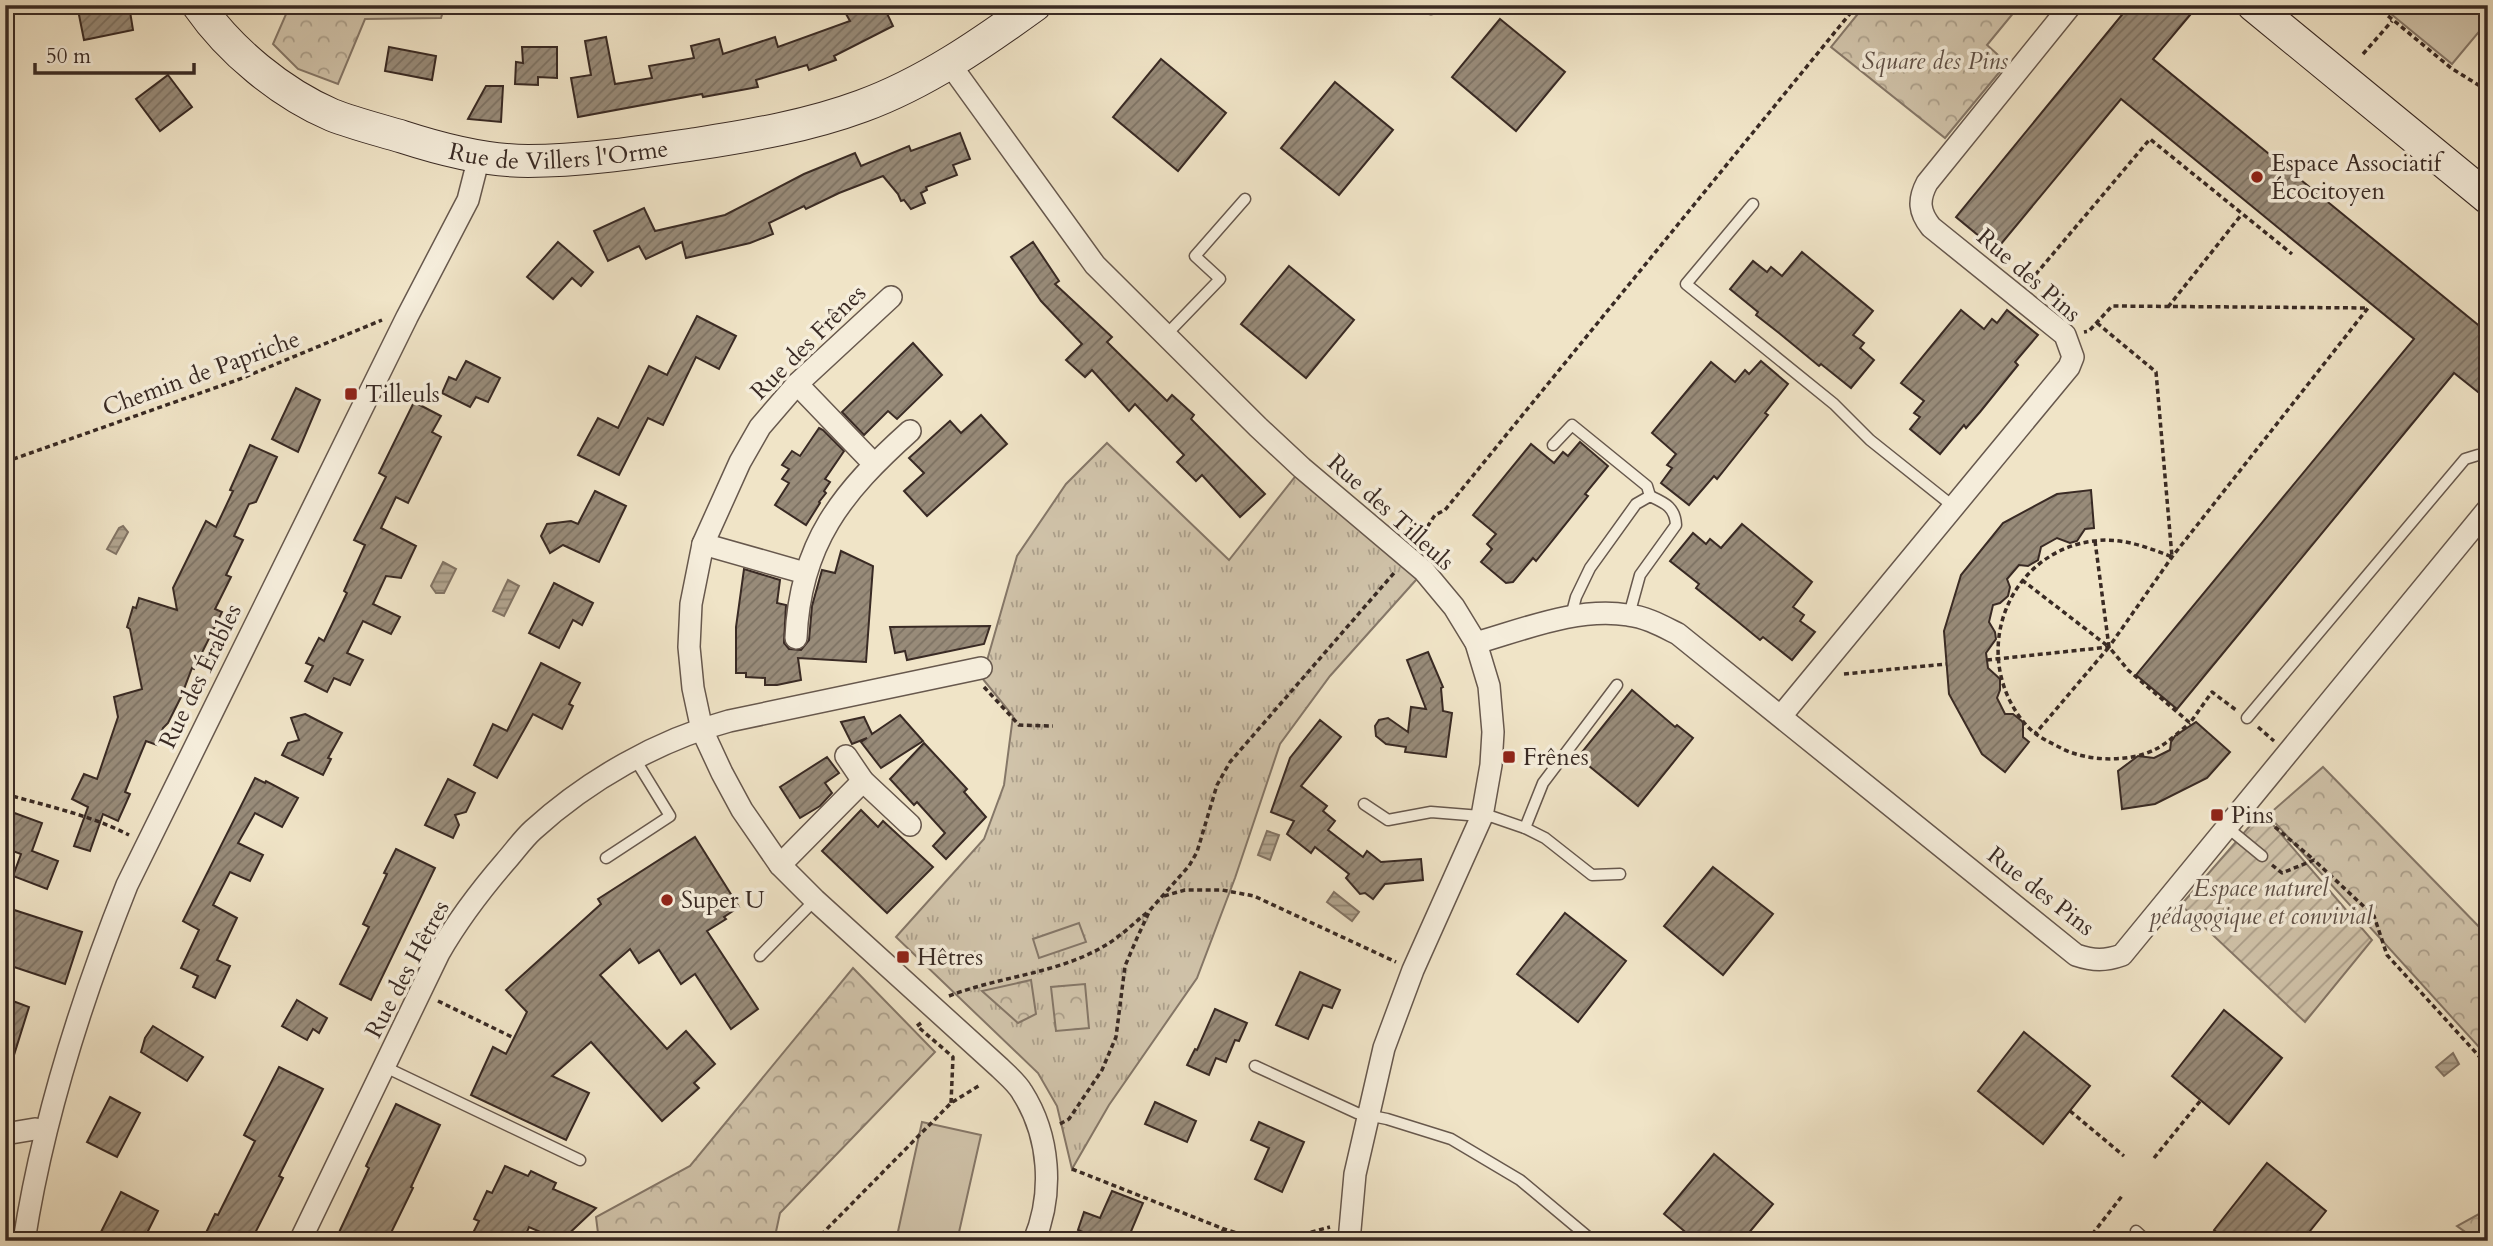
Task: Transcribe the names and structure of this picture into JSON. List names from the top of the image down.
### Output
{
  "streets": {
    "main road": ["Rue de Villers l'Orme"],
    "street": [
      "Rue des Pins",
      "Rue des Frênes",
      "Rue des Tilleuls",
      "Rue des Érables",
      "Rue des Hêtres"
    ],
    "path": ["Chemin de Papriche"]
  },
  "crossings": [
    ["Rue de Villers l'Orme", "Rue des Tilleuls"],
    ["Rue de Villers l'Orme", "Rue des Érables"],
    ["Rue des Pins", "Rue des Tilleuls"],
    ["Rue des Frênes", "Rue des Hêtres"],
    ["Chemin de Papriche", "Rue des Érables"]
  ],
  "parks": ["Square des Pins", "Espace naturel pédagogique et convivial"],
  "places": {
    "other": ["Espace Associatif Écocitoyen", "Super U"],
    "transit": [
      "Tilleuls",
      "Frênes",
      "Pins",
      "Hêtres"
    ]
  },
  "scale_bar": "50 m"
}
